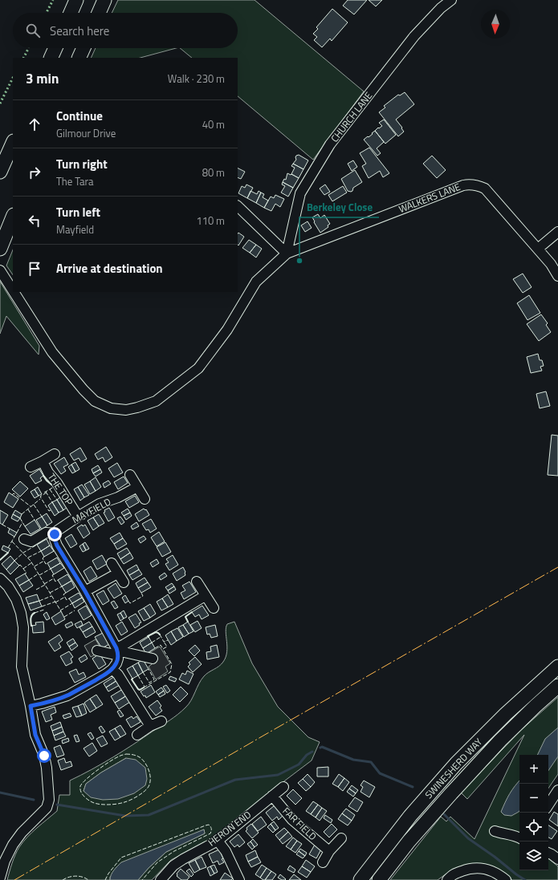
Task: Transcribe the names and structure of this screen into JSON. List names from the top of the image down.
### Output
{
  "streets": {
    "highway": ["SWINESHERD WAY"],
    "street": [
      "CHURCH LANE",
      "WALKERS LANE",
      "THE TOP",
      "MAYFIELD",
      "FAR FIELD",
      "HERON END"
    ]
  },
  "crossings": [
    ["CHURCH LANE", "WALKERS LANE"],
    ["THE TOP", "MAYFIELD"],
    ["FAR FIELD", "HERON END"]
  ],
  "places": ["Berkeley Close"],
  "north": "bottom",
  "page": {
    "search": "Search here",
    "heading": ["3 min", "Walk · 230 m"],
    "list": [
      ["Continue", "Gilmour Drive", "40 m"],
      ["Turn right", "The Tara", "80 m"],
      ["Turn left", "Mayfield", "110 m"],
      "Arrive at destination"
    ],
    "map_buttons": ["+", "−"]
  }
}
